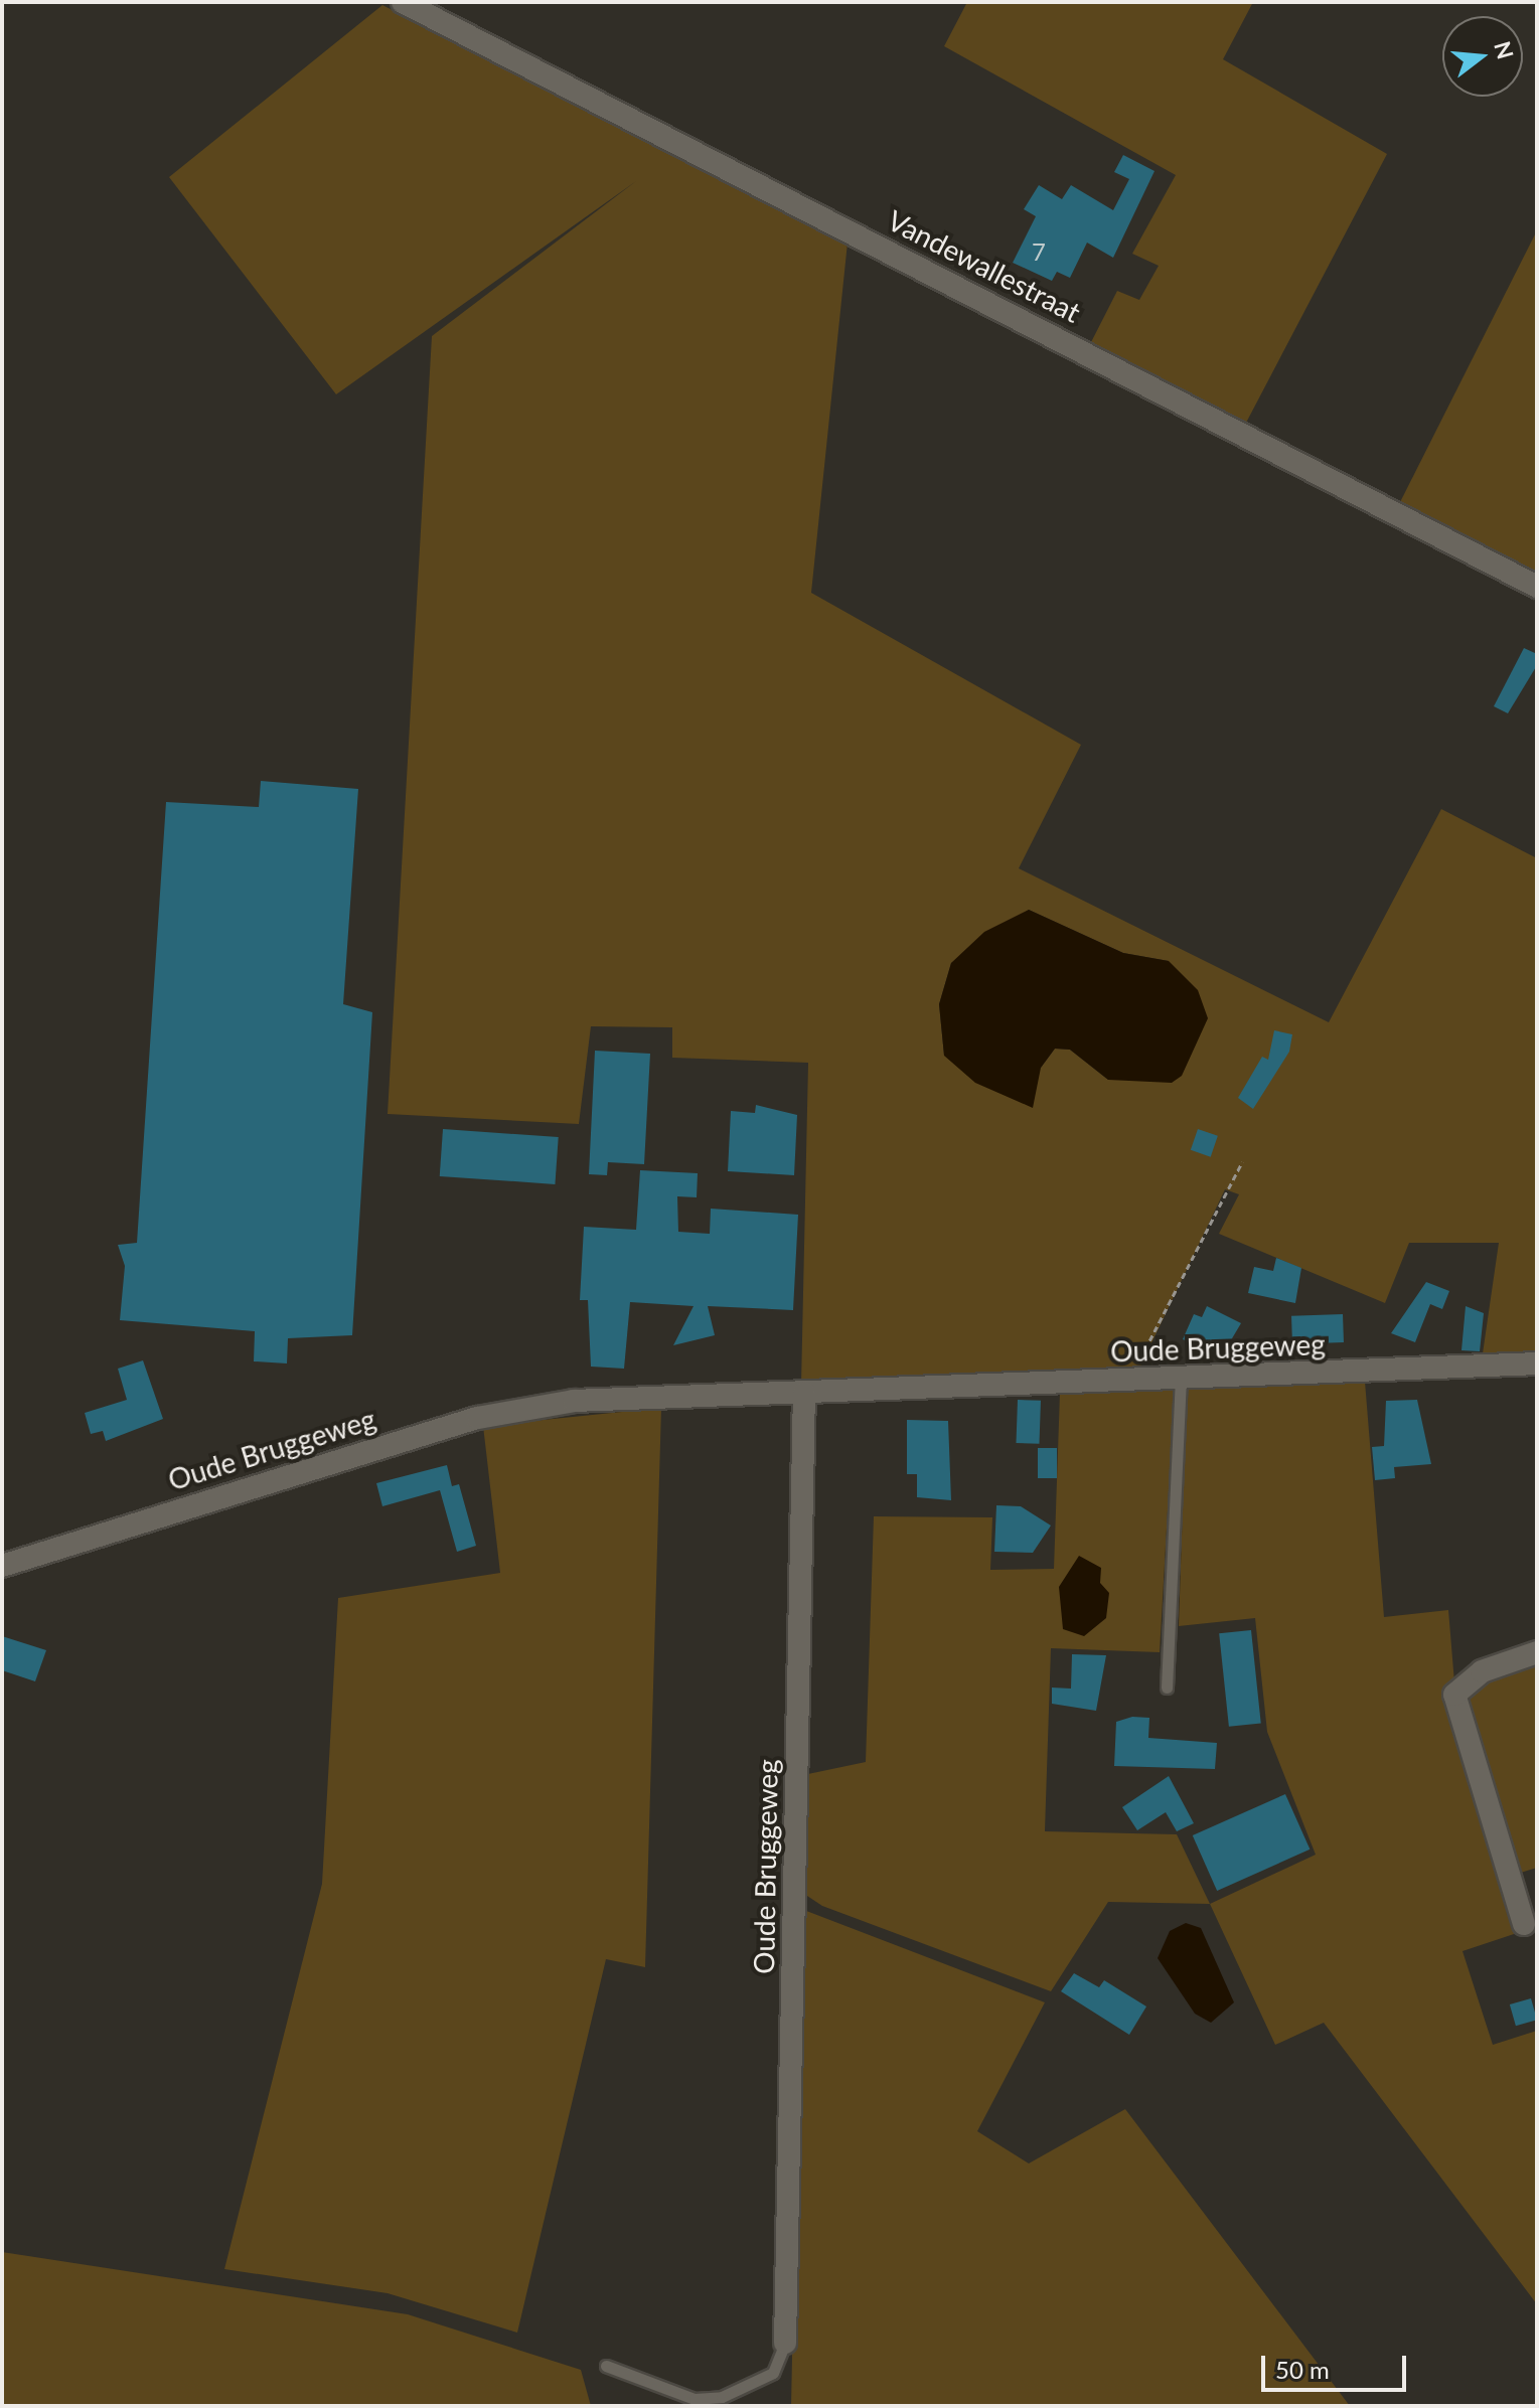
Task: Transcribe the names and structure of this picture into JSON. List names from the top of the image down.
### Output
{
  "streets": {
    "street": ["Vandewallestraat", "Oude Bruggeweg"]
  },
  "house_numbers": ["7"],
  "scale_bar": "50 m",
  "north": "right"
}
